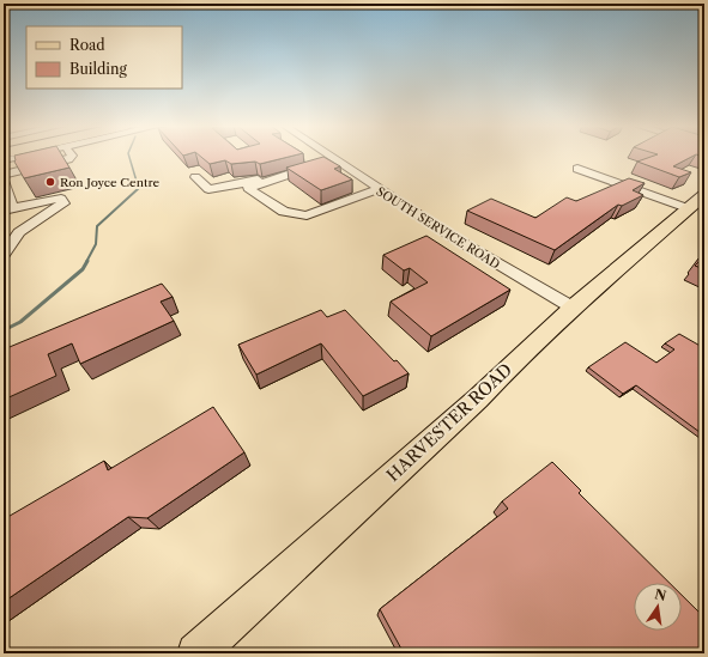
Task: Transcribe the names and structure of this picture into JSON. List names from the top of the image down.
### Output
{
  "streets": {
    "main road": ["HARVESTER ROAD"],
    "street": ["SOUTH SERVICE ROAD"]
  },
  "crossings": [
    ["SOUTH SERVICE ROAD", "HARVESTER ROAD"]
  ],
  "places": ["Ron Joyce Centre"],
  "legend": ["Road", "Building"],
  "north": "top"
}
